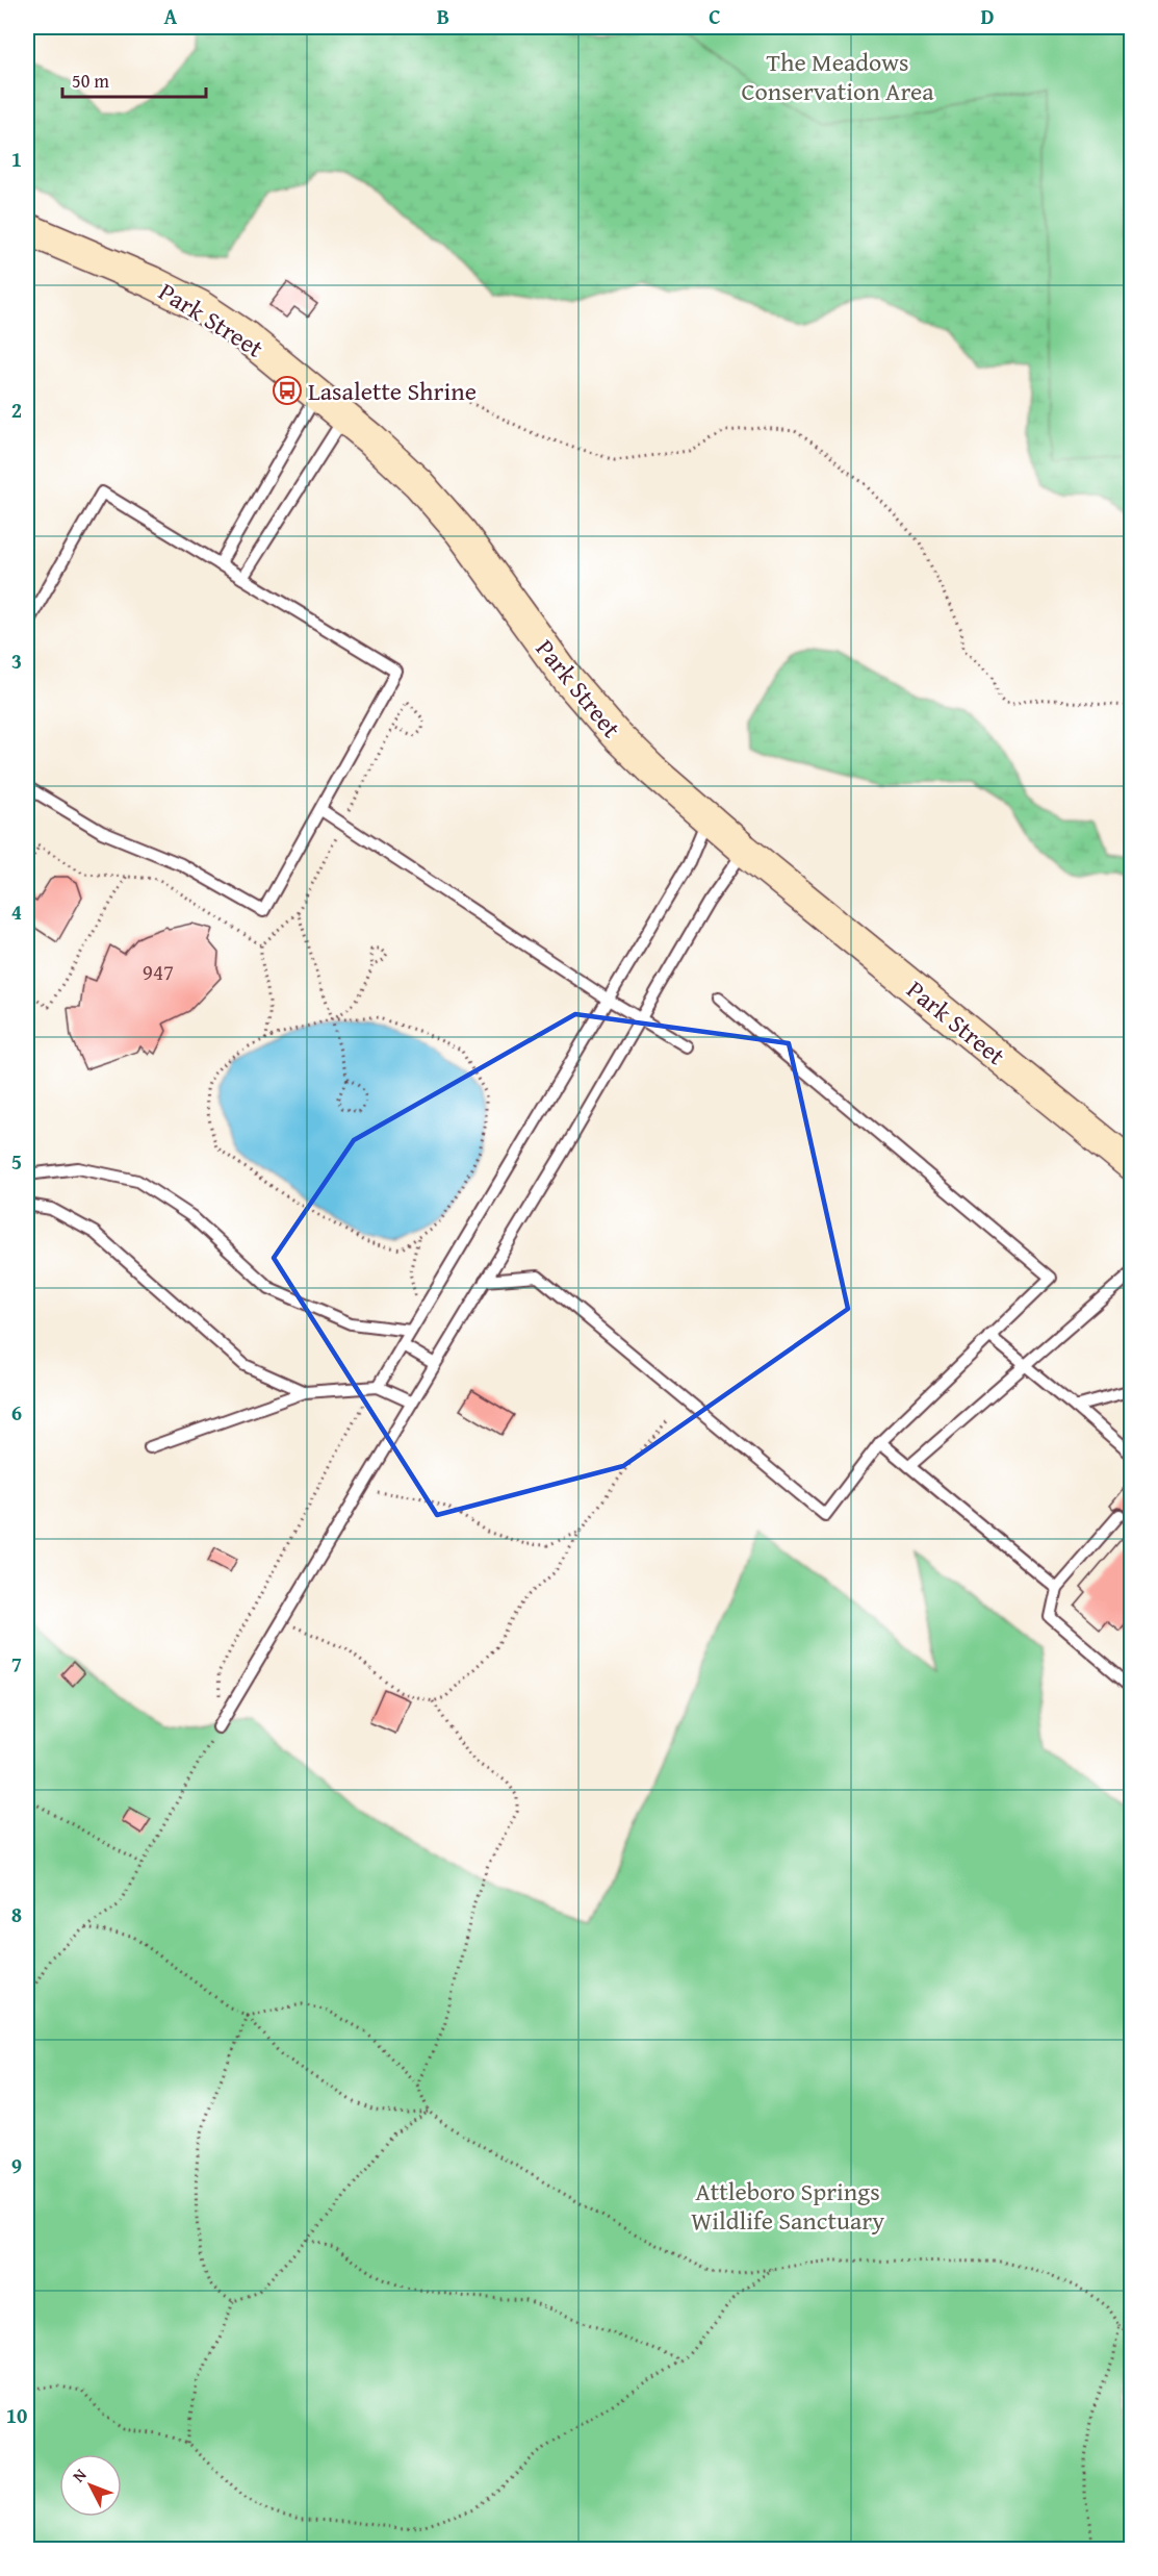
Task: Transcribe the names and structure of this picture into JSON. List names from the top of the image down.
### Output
{
  "streets": {
    "main road": ["Park Street"]
  },
  "parks": ["The Meadows Conservation Area", "Attleboro Springs Wildlife Sanctuary"],
  "places": {
    "bus stop": ["Lasalette Shrine"]
  },
  "house_numbers": ["947"],
  "scale_bar": "50 m",
  "north": "top left",
  "grid": {
    "columns": [
      "A",
      "B",
      "C",
      "D"
    ],
    "rows": [
      "1",
      "2",
      "3",
      "4",
      "5",
      "6",
      "7",
      "8",
      "9",
      "10"
    ]
  }
}
